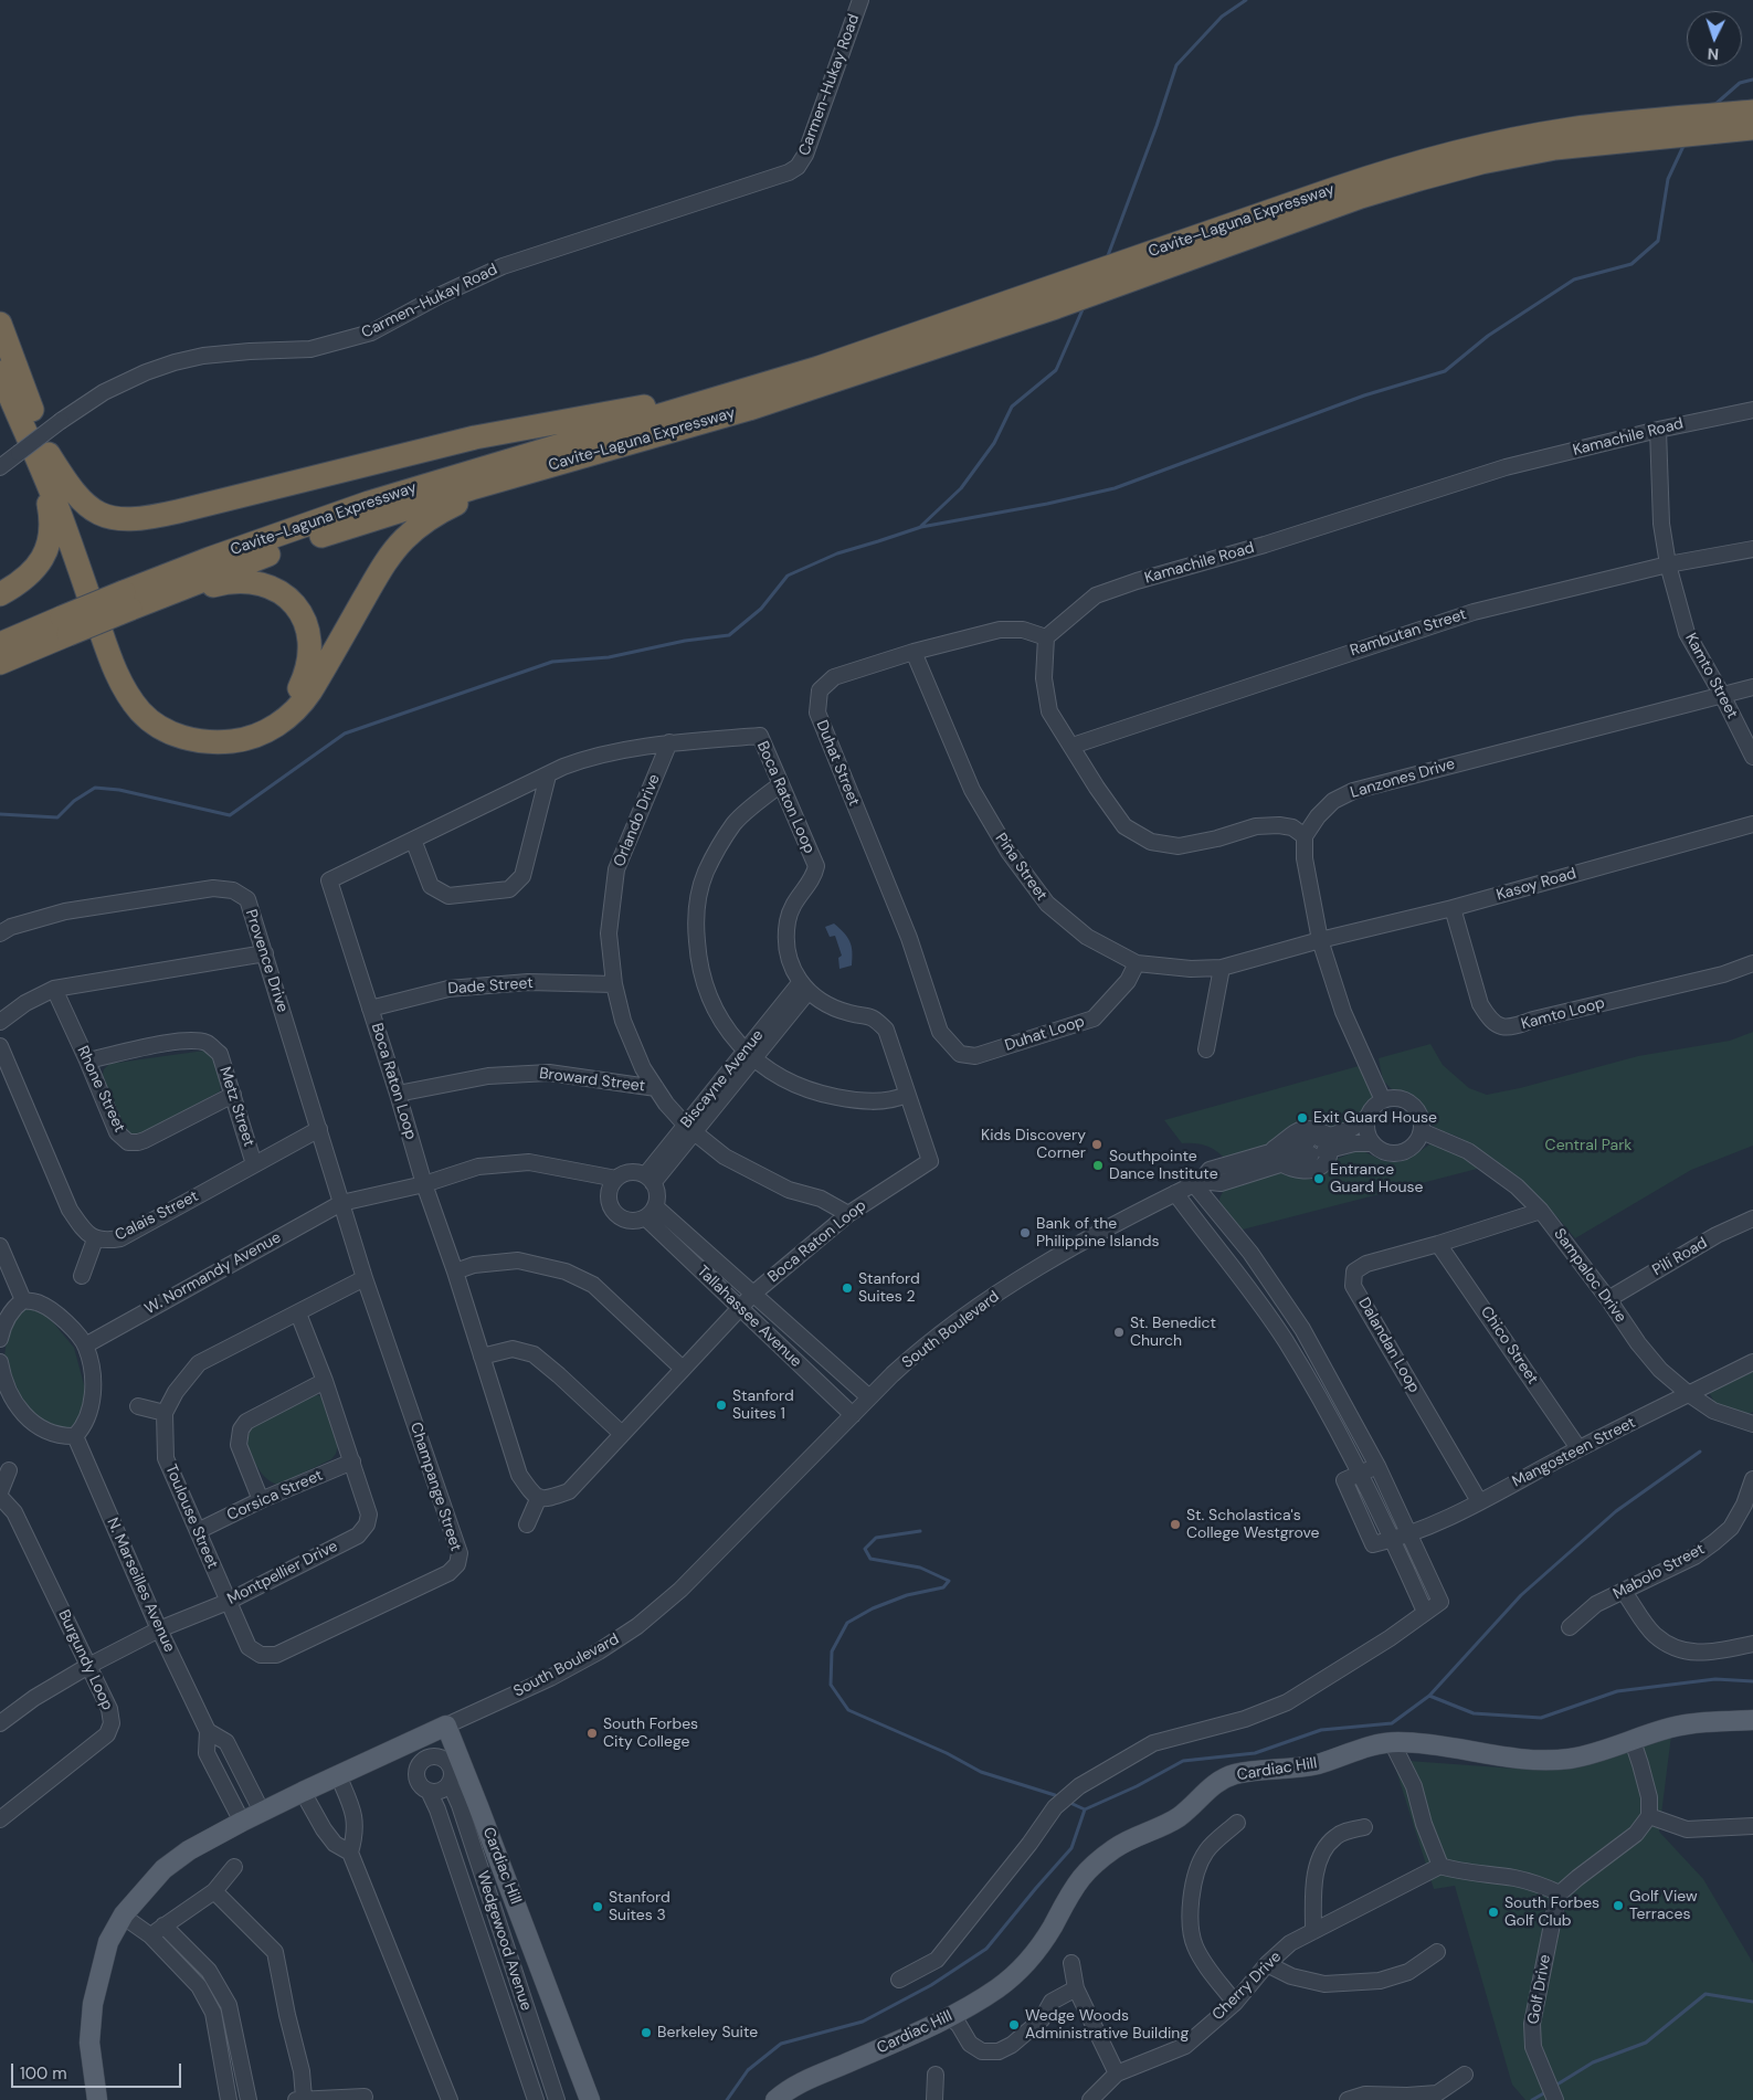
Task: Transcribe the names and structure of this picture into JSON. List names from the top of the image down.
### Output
{
  "streets": {
    "highway": ["Cavite–Laguna Expressway", "Cavite-Laguna Expressway"],
    "main road": ["South Boulevard", "Cardiac Hill"],
    "street": [
      "Carmen-Hukay Road",
      "Kamachile Road",
      "Rambutan Street",
      "Kamto Street",
      "Duhat Street",
      "Lanzones Drive",
      "Boca Raton Loop",
      "Orlando Drive",
      "Piña Street",
      "Kasoy Road",
      "Provence Drive",
      "Dade Street",
      "Kamto Loop",
      "Duhat Loop",
      "Biscayne Avenue",
      "Broward Street",
      "Rhone Street",
      "Metz Street",
      "Calais Street",
      "Pili Road",
      "W. Normandy Avenue",
      "Sampaloc Drive",
      "Tallahassee Avenue",
      "Dalandan Loop",
      "Chico Street",
      "Mangosteen Street",
      "Champange Street",
      "Corsica Street",
      "Toulouse Street",
      "Mabolo Street",
      "Montpellier Drive",
      "N. Marseilles Avenue",
      "Burgundy Loop",
      "Wedgewood Avenue",
      "Cherry Drive",
      "Golf Drive"
    ]
  },
  "crossings": [
    ["Cavite–Laguna Expressway", "Cavite-Laguna Expressway"],
    ["Kamachile Road", "Kamto Street"],
    ["Kamachile Road", "Duhat Street"],
    ["Rambutan Street", "Kamto Street"],
    ["Kamto Street", "Lanzones Drive"],
    ["Duhat Street", "Piña Street"],
    ["Duhat Street", "Duhat Loop"],
    ["Boca Raton Loop", "Orlando Drive"],
    ["Boca Raton Loop", "Dade Street"],
    ["Boca Raton Loop", "Biscayne Avenue"],
    ["Boca Raton Loop", "Broward Street"],
    ["Boca Raton Loop", "Tallahassee Avenue"],
    ["Orlando Drive", "Dade Street"],
    ["Orlando Drive", "Biscayne Avenue"],
    ["Orlando Drive", "Broward Street"],
    ["Piña Street", "Kasoy Road"],
    ["Piña Street", "Duhat Loop"],
    ["Kasoy Road", "Kamto Loop"],
    ["Provence Drive", "Calais Street"],
    ["Provence Drive", "W. Normandy Avenue"],
    ["Provence Drive", "Champange Street"],
    ["Biscayne Avenue", "Tallahassee Avenue"],
    ["Rhone Street", "Metz Street"],
    ["Metz Street", "Calais Street"],
    ["Pili Road", "Sampaloc Drive"],
    ["W. Normandy Avenue", "Champange Street"],
    ["Sampaloc Drive", "South Boulevard"],
    ["Sampaloc Drive", "Dalandan Loop"],
    ["Sampaloc Drive", "Mangosteen Street"],
    ["Tallahassee Avenue", "South Boulevard"],
    ["South Boulevard", "Cardiac Hill"],
    ["South Boulevard", "Wedgewood Avenue"],
    ["Dalandan Loop", "Chico Street"],
    ["Dalandan Loop", "Mangosteen Street"],
    ["Chico Street", "Mangosteen Street"],
    ["Champange Street", "Toulouse Street"],
    ["Corsica Street", "Toulouse Street"],
    ["Corsica Street", "Montpellier Drive"],
    ["Toulouse Street", "Montpellier Drive"],
    ["Montpellier Drive", "N. Marseilles Avenue"],
    ["Montpellier Drive", "Burgundy Loop"],
    ["Cardiac Hill", "Wedgewood Avenue"]
  ],
  "parks": ["Central Park"],
  "places": [
    "Exit Guard House",
    "Kids Discovery Corner",
    "Southpointe Dance Institute",
    "Entrance Guard House",
    "Bank of the Philippine Islands",
    "Stanford Suites 2",
    "St. Benedict Church",
    "Stanford Suites 1",
    "St. Scholastica's College Westgrove",
    "South Forbes City College",
    "Golf View Terraces",
    "Stanford Suites 3",
    "South Forbes Golf Club",
    "Wedge Woods Administrative Building",
    "Berkeley Suite"
  ],
  "scale_bar": "100 m",
  "north": "bottom"
}
